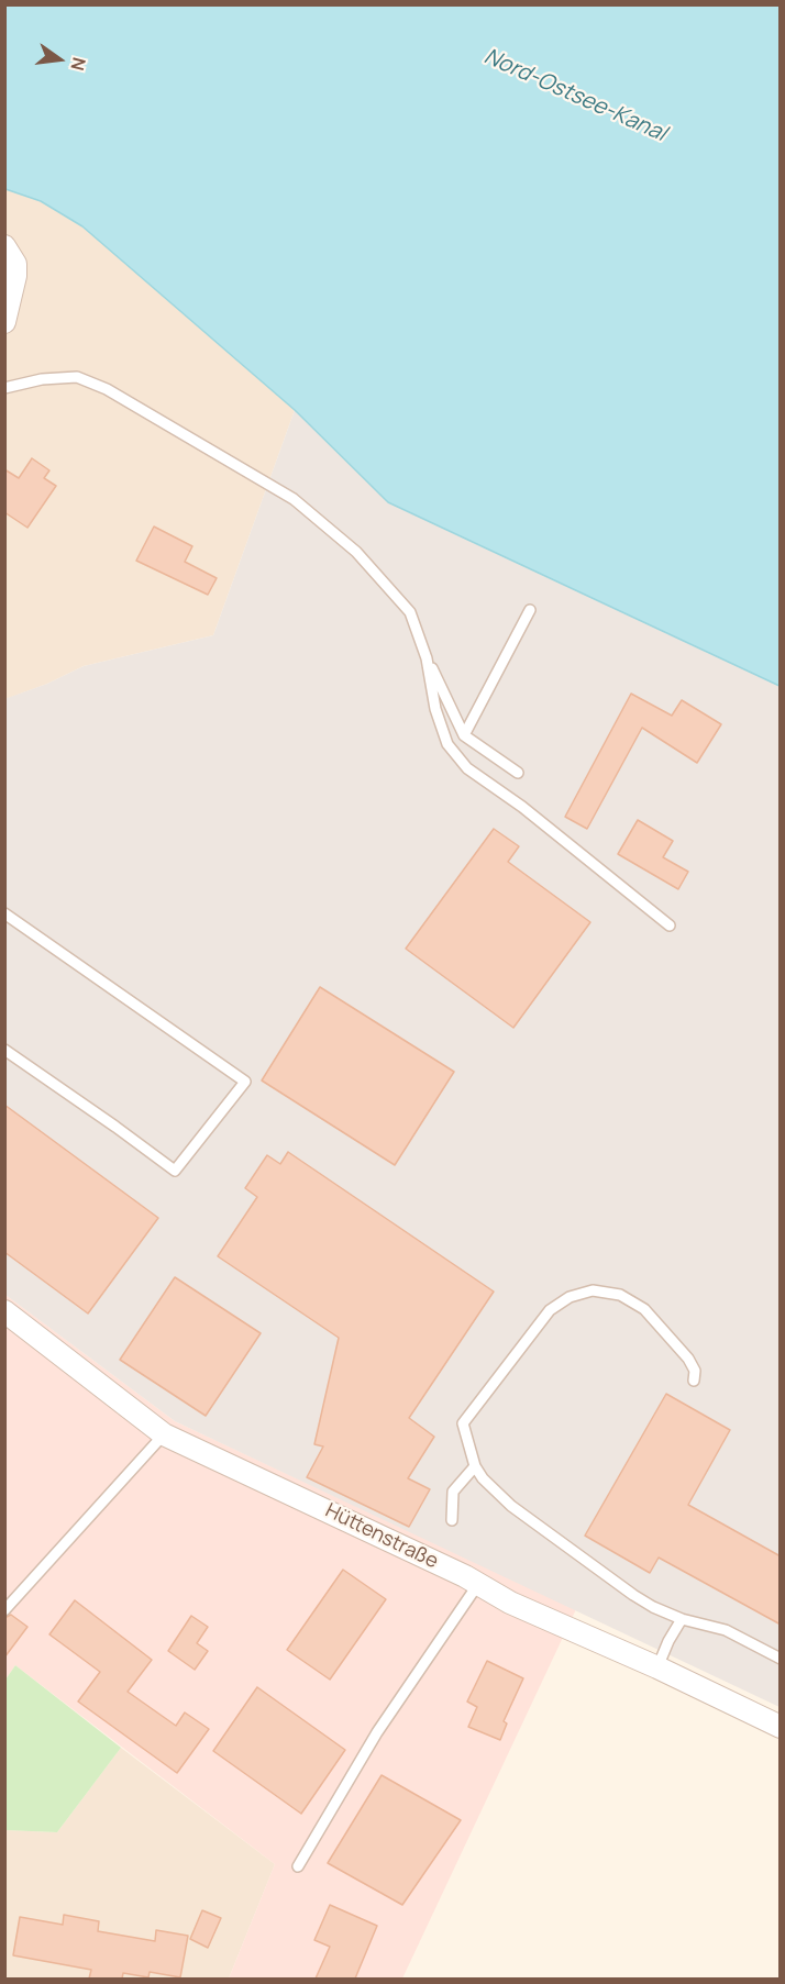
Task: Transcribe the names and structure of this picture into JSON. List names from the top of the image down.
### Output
{
  "streets": {
    "street": ["Hüttenstraße"]
  },
  "water": ["Nord-Ostsee-Kanal"],
  "north": "right"
}
